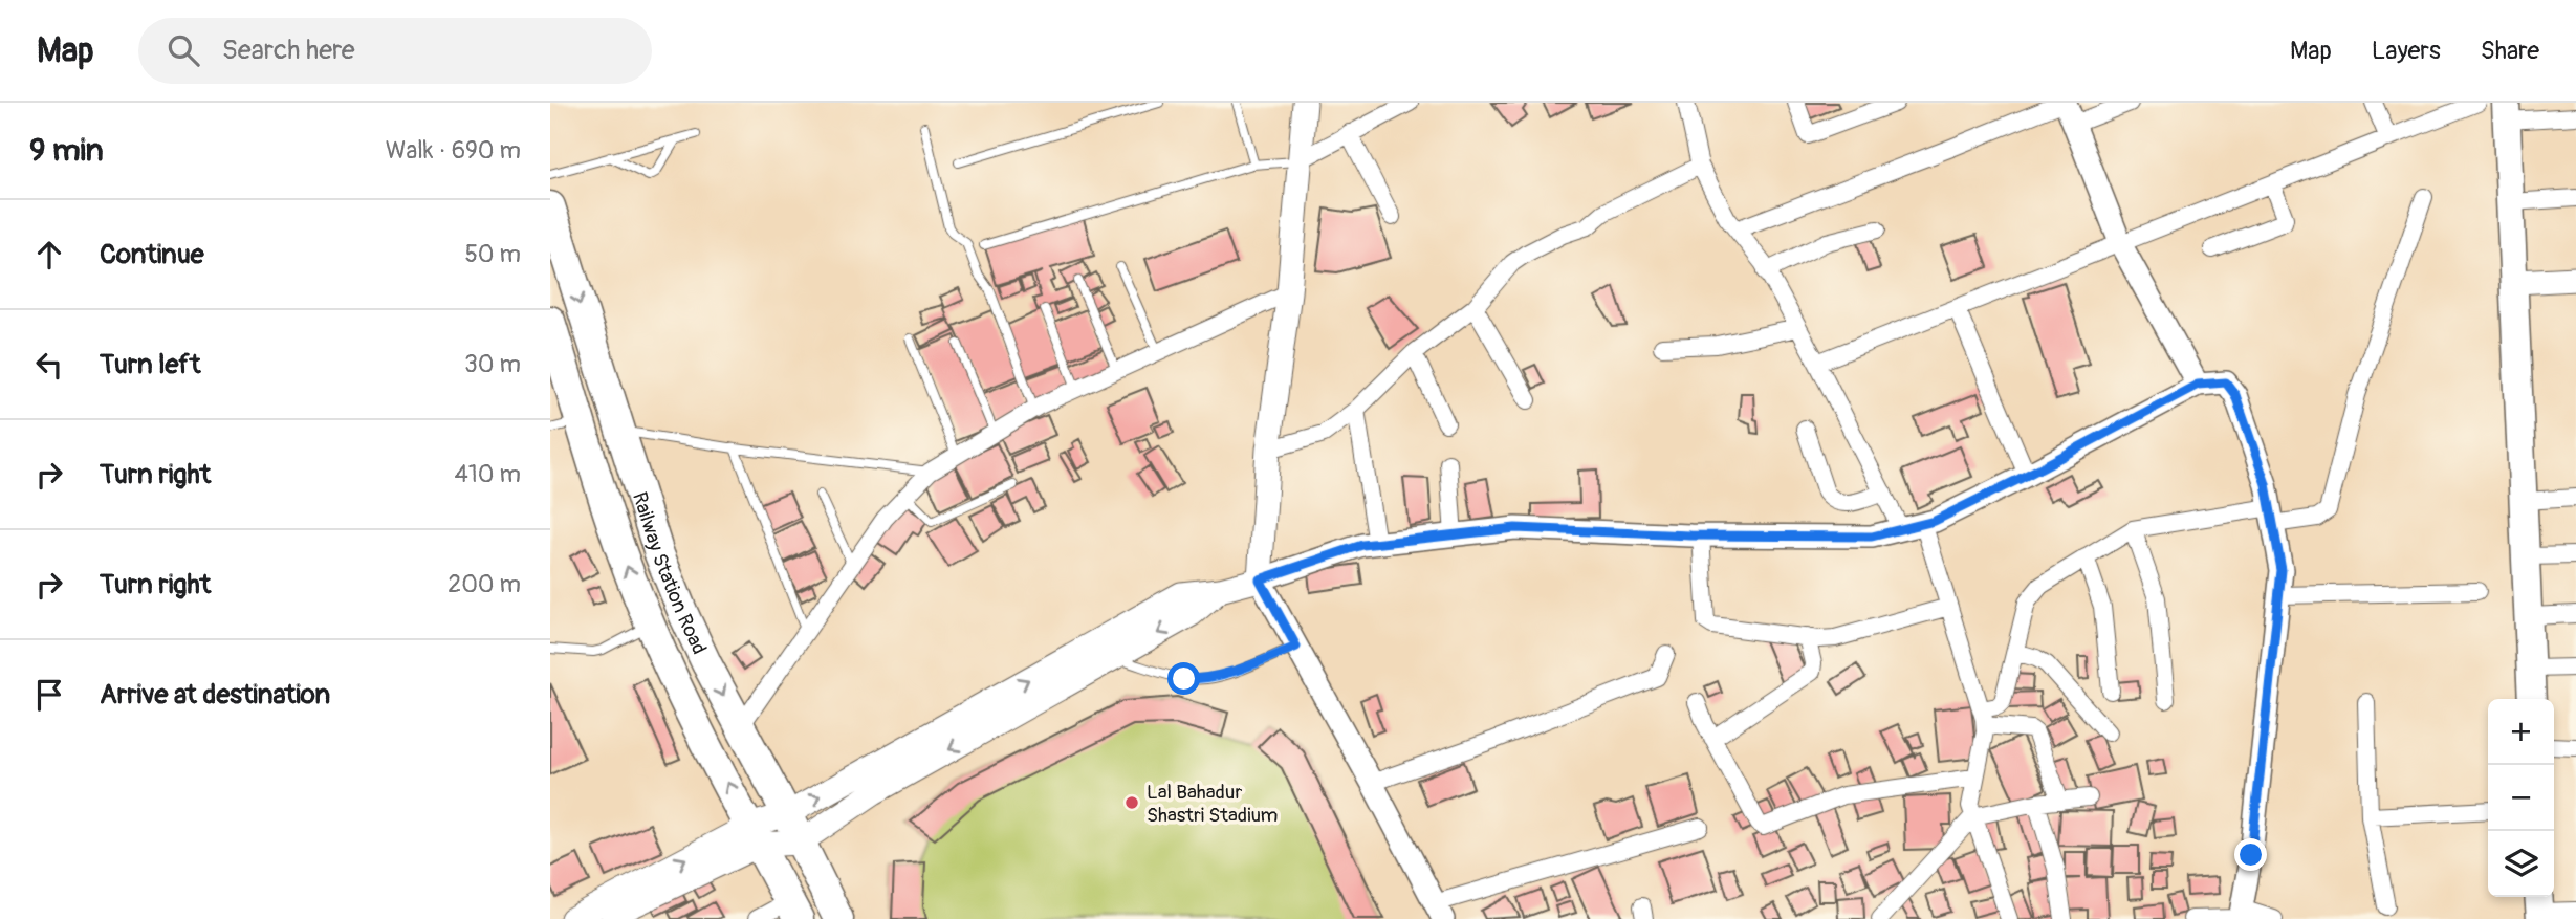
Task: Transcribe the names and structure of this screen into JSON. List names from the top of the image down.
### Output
{
  "streets": {
    "highway": ["Railway Station Road"]
  },
  "places": ["Lal Bahadur Shastri Stadium"],
  "page": {
    "header": "Map",
    "search": "Search here",
    "nav": ["Map", "Layers", "Share"],
    "heading": ["9 min", "Walk · 690 m"],
    "list": [
      ["Continue", "50 m"],
      ["Turn left", "30 m"],
      ["Turn right", "410 m"],
      ["Turn right", "200 m"],
      "Arrive at destination"
    ],
    "map_buttons": ["+", "−"]
  }
}
